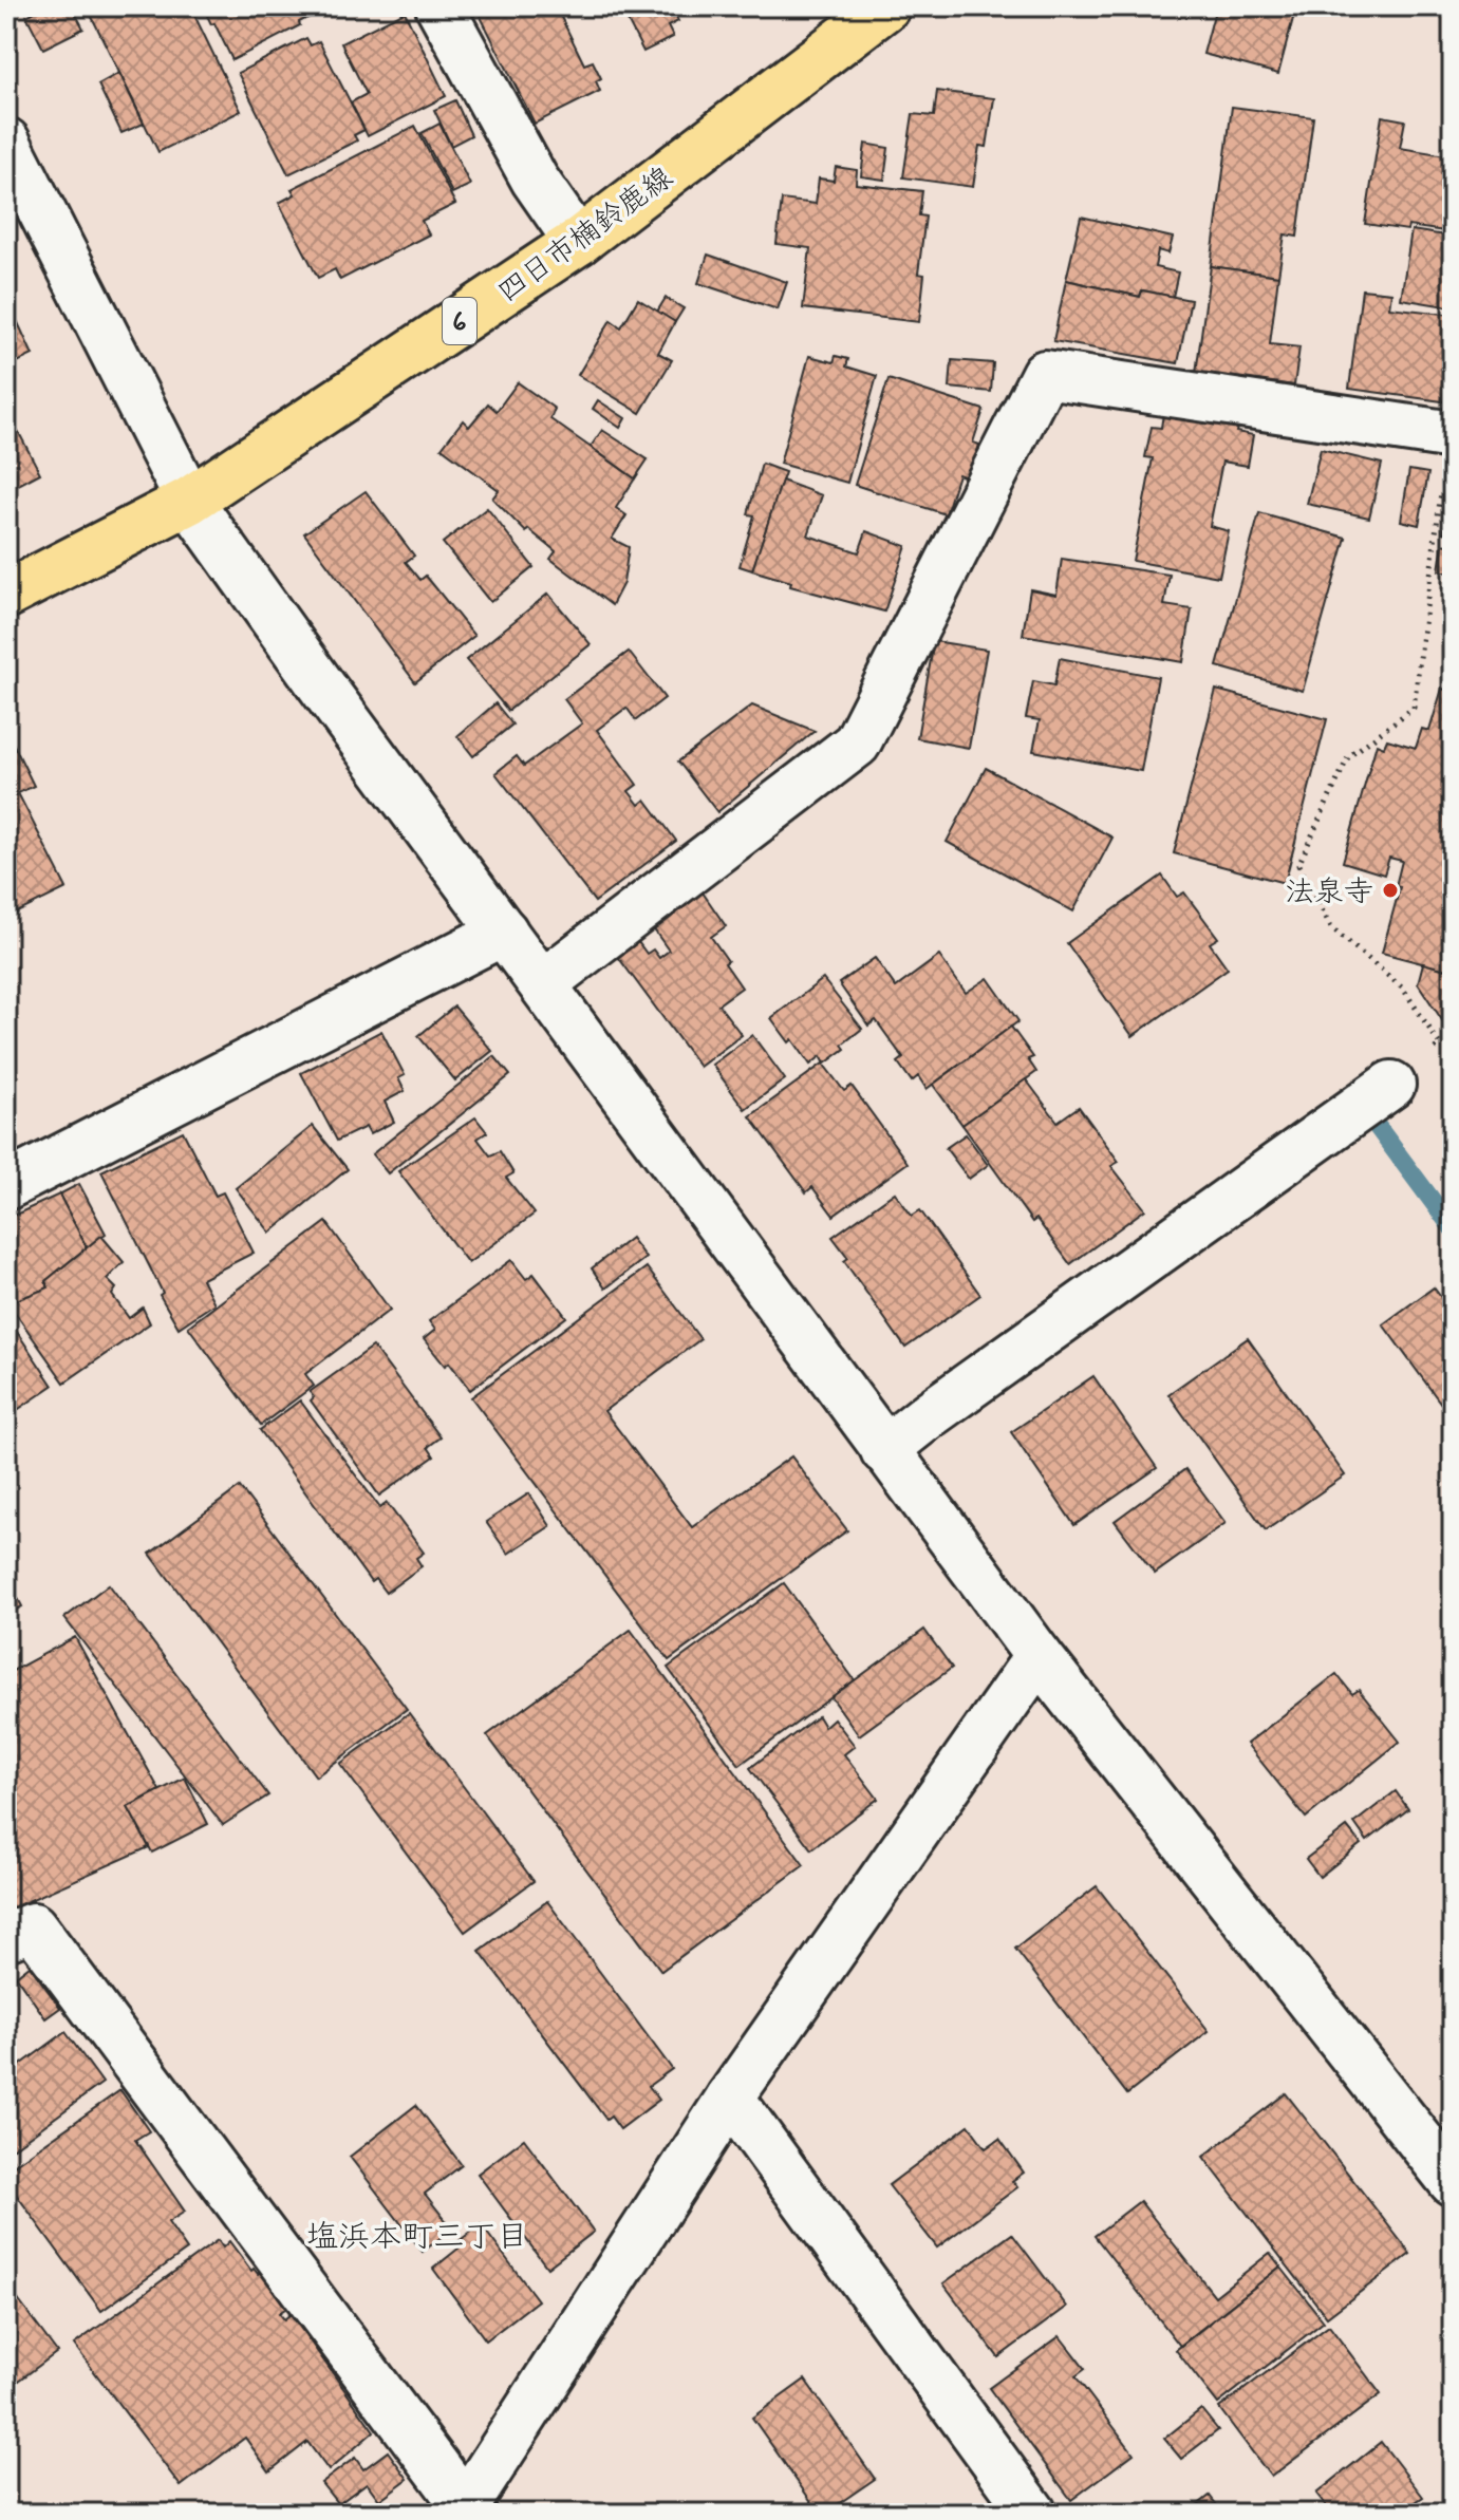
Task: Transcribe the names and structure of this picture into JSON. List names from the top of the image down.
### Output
{
  "streets": {
    "main road": ["四日市楠鈴鹿線", "6"]
  },
  "districts": ["塩浜本町三丁目"],
  "places": ["法泉寺"]
}
